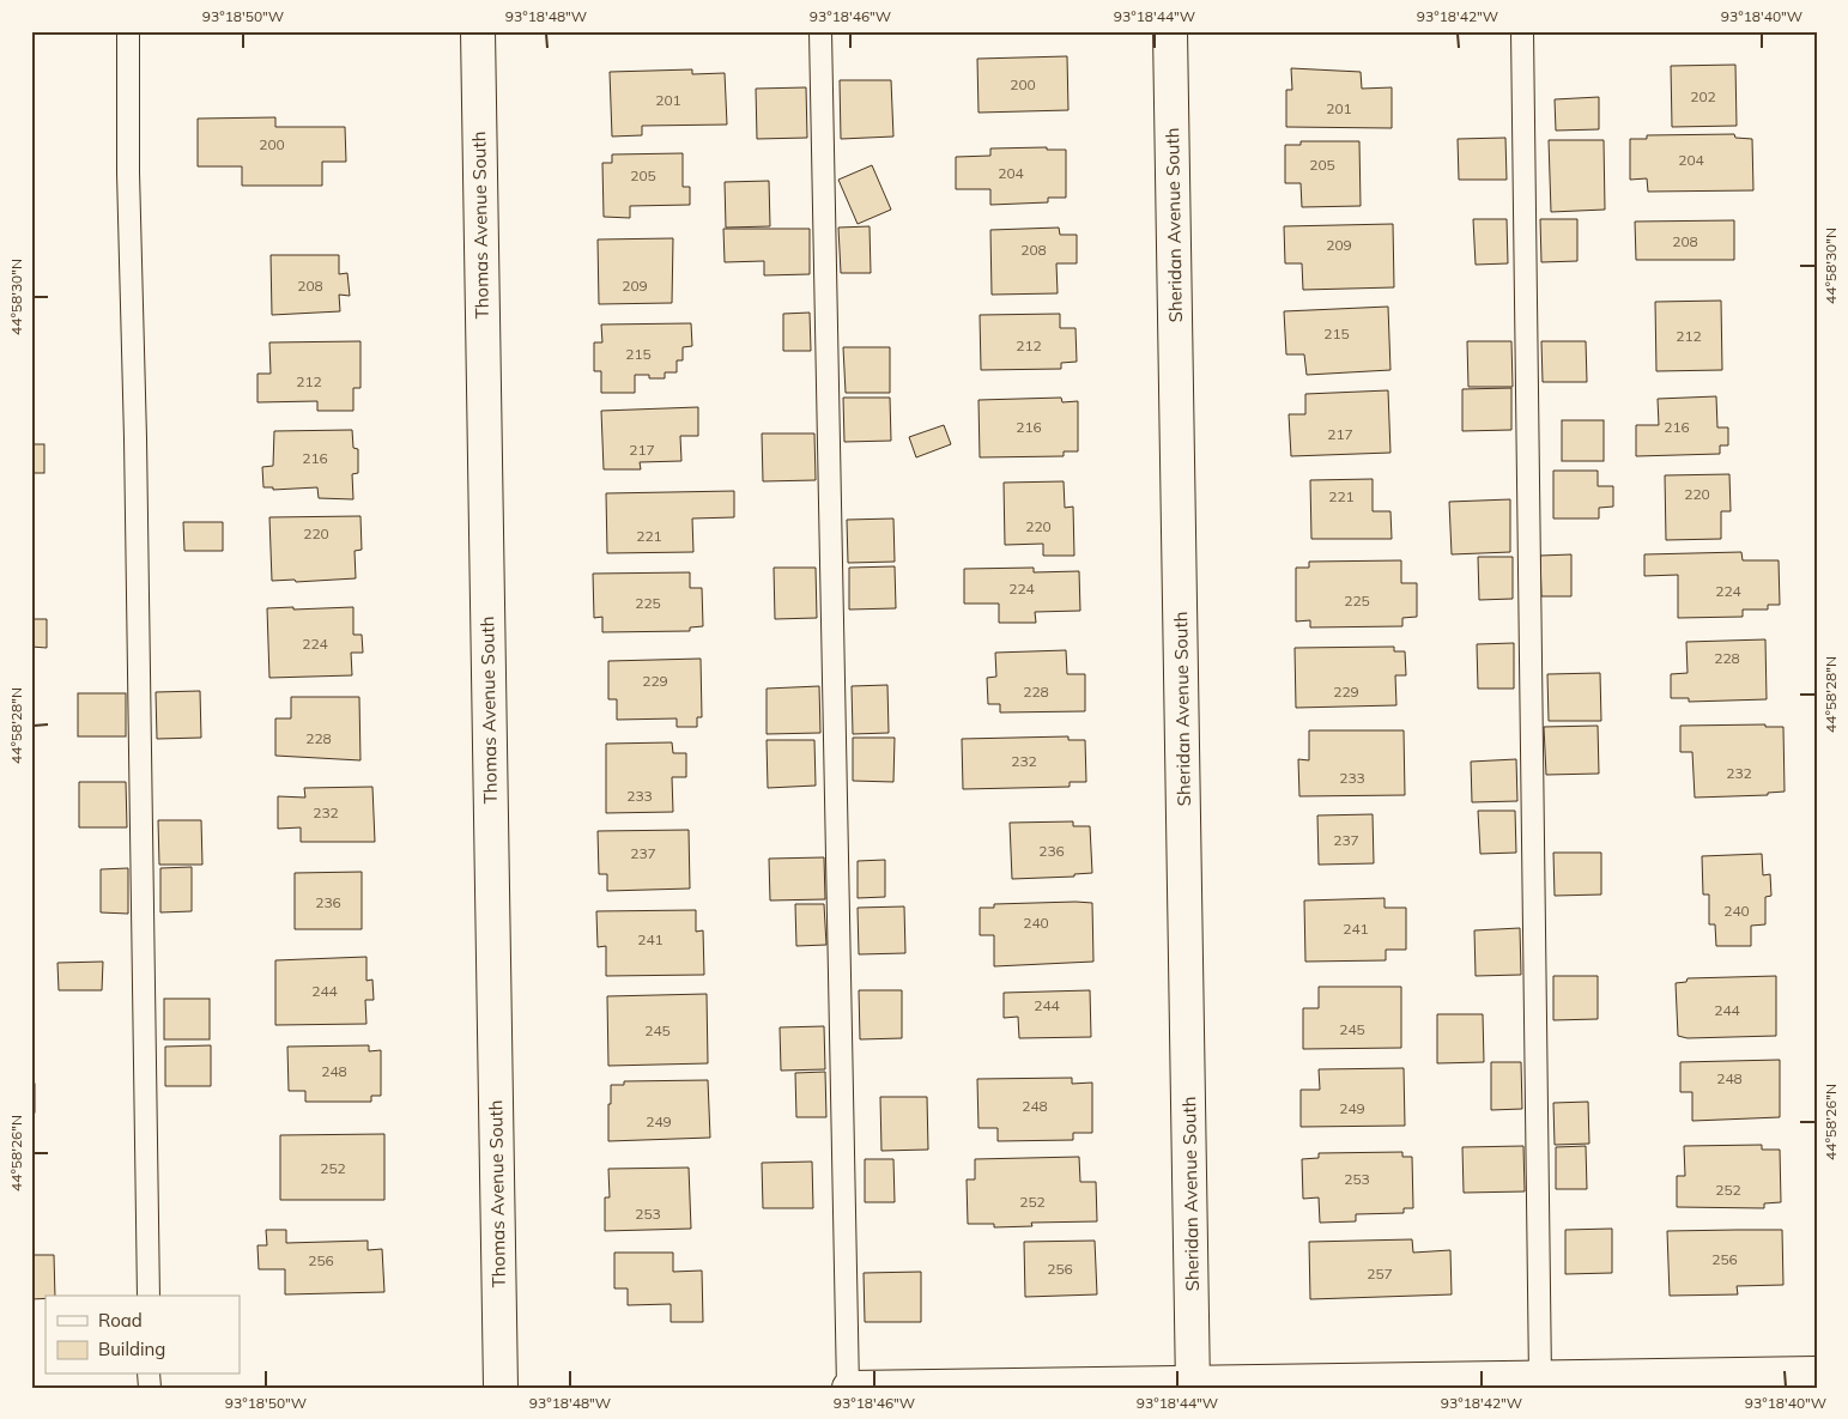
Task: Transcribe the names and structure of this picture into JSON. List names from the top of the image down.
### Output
{
  "streets": {
    "street": ["Thomas Avenue South", "Sheridan Avenue South"]
  },
  "house_numbers": [
    "200",
    "202",
    "201",
    "201",
    "200",
    "204",
    "205",
    "204",
    "205",
    "208",
    "209",
    "208",
    "208",
    "209",
    "215",
    "212",
    "212",
    "215",
    "212",
    "216",
    "216",
    "217",
    "217",
    "216",
    "220",
    "221",
    "220",
    "220",
    "221",
    "224",
    "224",
    "225",
    "225",
    "224",
    "228",
    "229",
    "228",
    "229",
    "228",
    "232",
    "232",
    "233",
    "233",
    "232",
    "237",
    "236",
    "237",
    "236",
    "240",
    "240",
    "241",
    "241",
    "244",
    "244",
    "244",
    "245",
    "245",
    "248",
    "248",
    "248",
    "249",
    "249",
    "252",
    "253",
    "252",
    "252",
    "253",
    "256",
    "256",
    "256",
    "257"
  ],
  "legend": ["Road", "Building"],
  "coordinates": [
    "93°18'50\"W",
    "93°18'48\"W",
    "93°18'46\"W",
    "93°18'44\"W",
    "93°18'42\"W",
    "93°18'40\"W",
    "44°58'30\"N",
    "44°58'28\"N",
    "44°58'26\"N"
  ]
}
